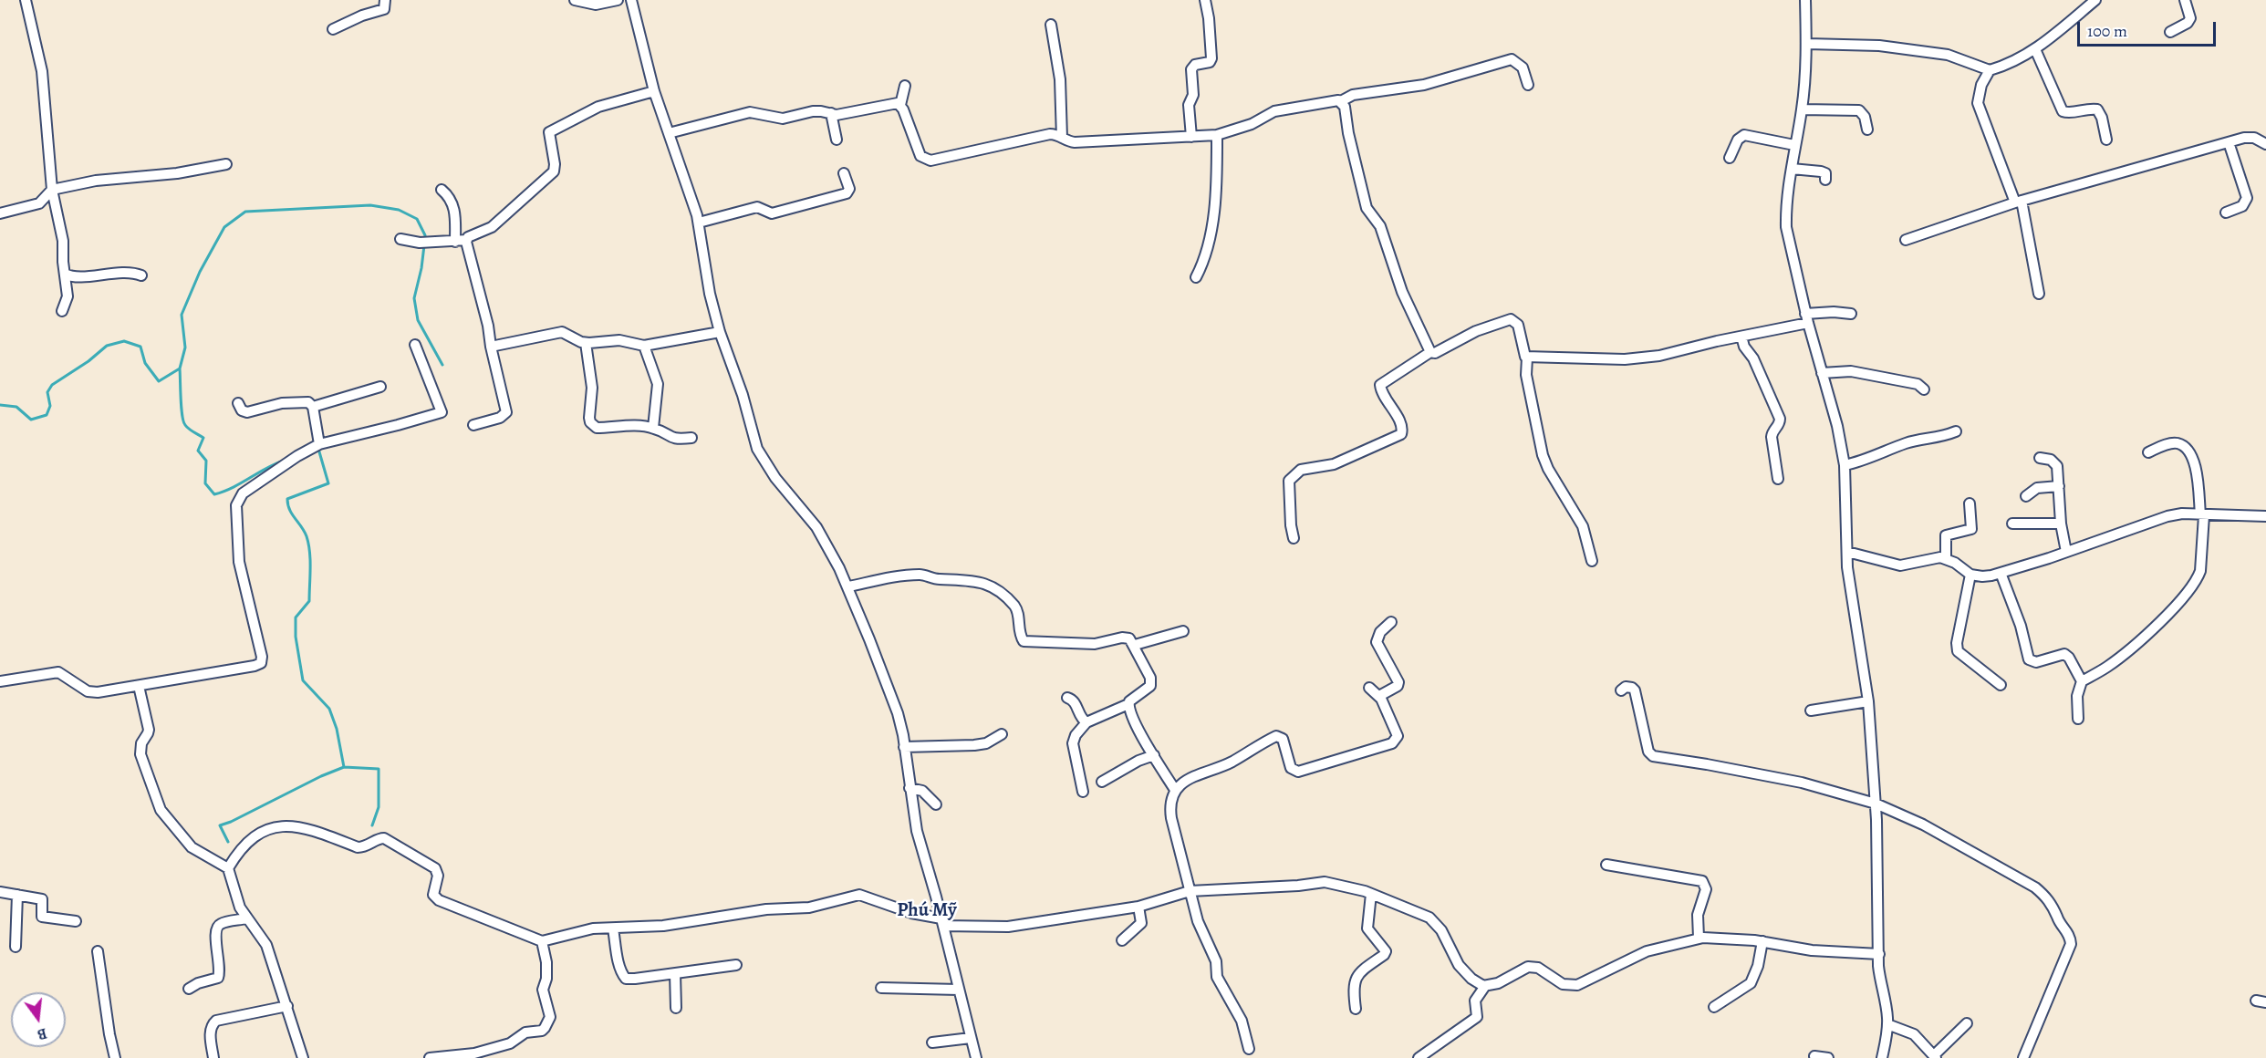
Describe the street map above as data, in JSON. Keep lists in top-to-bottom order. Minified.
{"districts":["Phú Mỹ"],"scale_bar":"100 m","north":"bottom"}
